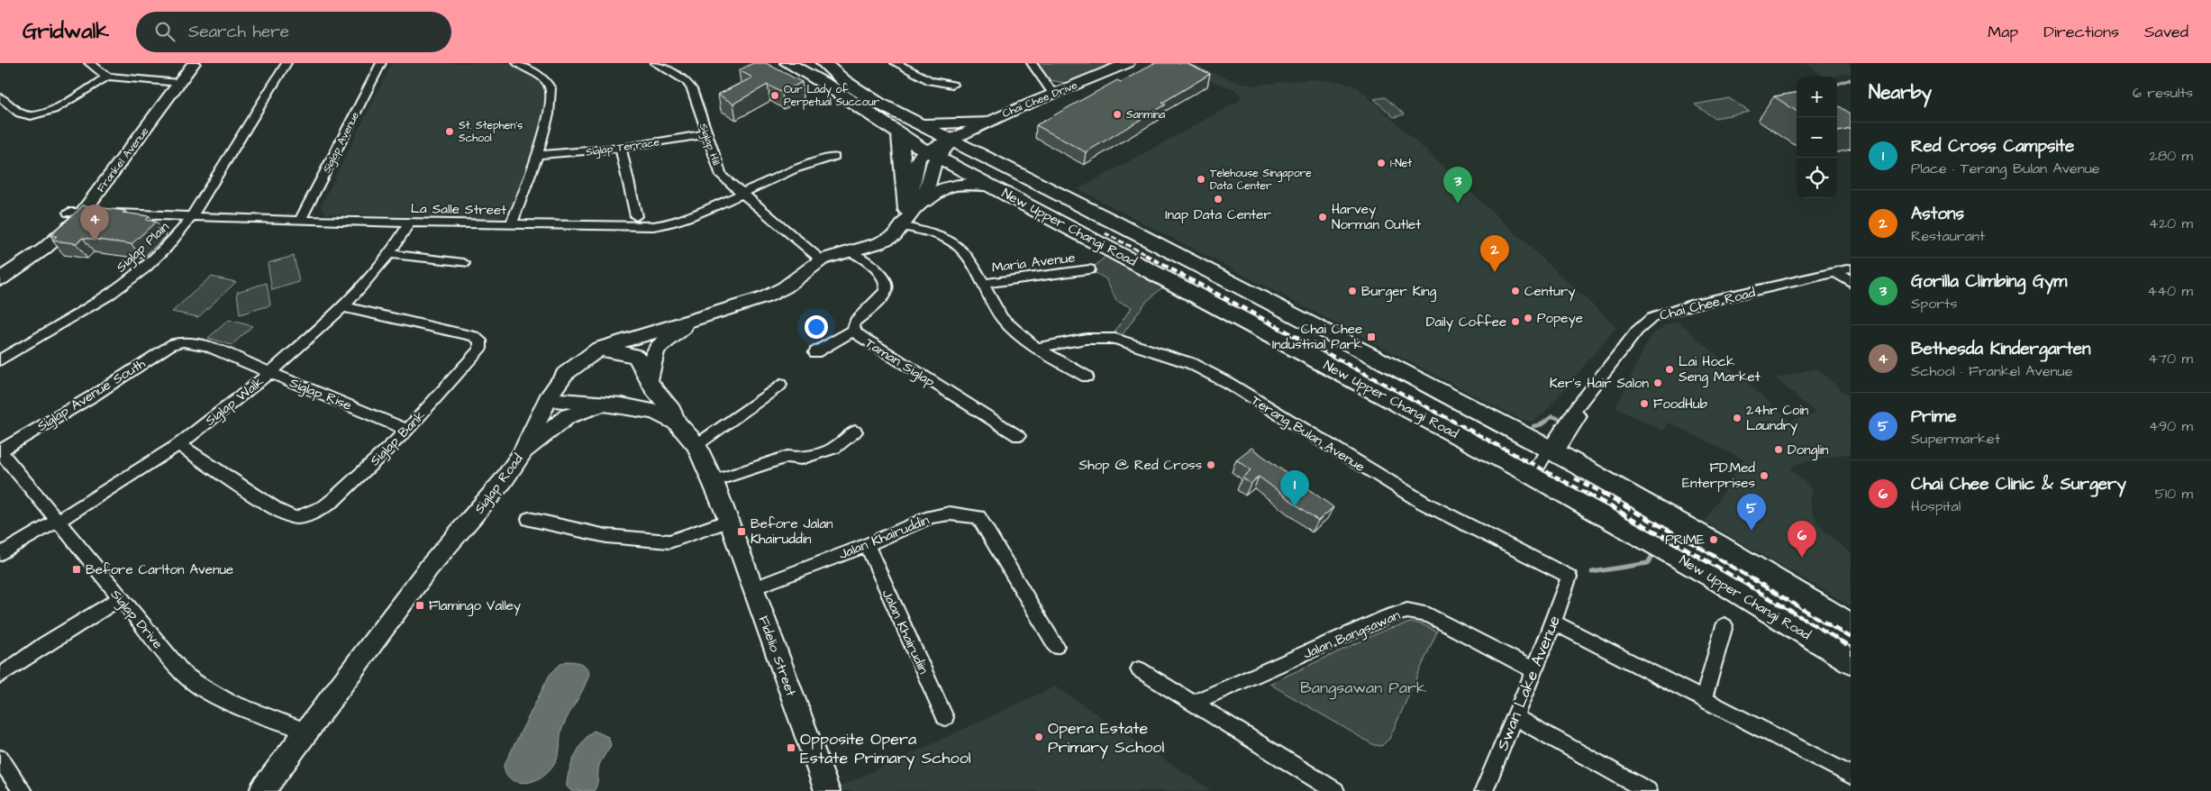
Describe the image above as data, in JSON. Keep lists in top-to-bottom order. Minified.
{"streets":{"main road":["New Upper Changi Road"],"street":["Chai Chee Drive","Siglap Avenue","Siglap Hill","Siglap Terrace","Frankel Avenue","La Salle Street","Siglap Plain","Maria Avenue","Chai Chee Road","Taman Siglap","Siglap Rise","Siglap Avenue South","Siglap Walk","Terang Bulan Avenue","Siglap Bank","Siglap Road","Jalan Khairuddin","Siglap Drive","Jalan Khairudiin","Jalan Bangsawan","Fidelio Street","Swan Lake Avenue"]},"crossings":[["Chai Chee Drive","New Upper Changi Road"],["Siglap Avenue","La Salle Street"],["Siglap Hill","Siglap Terrace"],["Siglap Hill","La Salle Street"],["Siglap Hill","Siglap Road"],["Frankel Avenue","La Salle Street"],["La Salle Street","Siglap Plain"],["La Salle Street","Siglap Walk"],["New Upper Changi Road","Chai Chee Road"],["Maria Avenue","Terang Bulan Avenue"],["Maria Avenue","Siglap Road"],["Taman Siglap","Siglap Road"],["Siglap Rise","Siglap Avenue South"],["Siglap Rise","Siglap Walk"],["Siglap Rise","Siglap Bank"],["Siglap Avenue South","Siglap Drive"],["Siglap Walk","Siglap Bank"],["Siglap Walk","Siglap Drive"],["Terang Bulan Avenue","Swan Lake Avenue"],["Siglap Road","Siglap Drive"],["Siglap Road","Fidelio Street"],["Jalan Khairuddin","Jalan Khairudiin"],["Jalan Khairuddin","Fidelio Street"],["Jalan Bangsawan","Swan Lake Avenue"]],"parks":["Bangsawan Park"],"places":{"other":["Our Lady of Perpetual Succour","Sanmina","St. Stephen's School","1-Net","Telehouse Singapore Data Center","Inap Data Center","Harvey Norman Outlet","Burger King","Century","Popeye","Daily Coffee","Lai Hock Seng Market","Ker’s Hair Salon","FoodHub","24hr Coin Laundry","Donglin","Shop @ Red Cross","FD.Med Enterprises","PRIME","Opera Estate Primary School"],"transit":["Chai Chee Industrial Park","Before Jalan Khairuddin","Before Carlton Avenue","Flamingo Valley","Opposite Opera Estate Primary School"]},"page":{"header":"Gridwalk","search":"Search here","nav":["Map","Directions","Saved"],"heading":["Nearby","6 results"],"map_buttons":["+","−"],"list":[{"mark":"1","name":"Red Cross Campsite","note":"Place · Terang Bulan Avenue","value":"280 m"},{"mark":"2","name":"Astons","note":"Restaurant","value":"420 m"},{"mark":"3","name":"Gorilla Climbing Gym","note":"Sports","value":"440 m"},{"mark":"4","name":"Bethesda Kindergarten","note":"School · Frankel Avenue","value":"470 m"},{"mark":"5","name":"Prime","note":"Supermarket","value":"490 m"},{"mark":"6","name":"Chai Chee Clinic & Surgery","note":"Hospital","value":"510 m"}],"pins":["3","4","2","1","5","6"]}}
